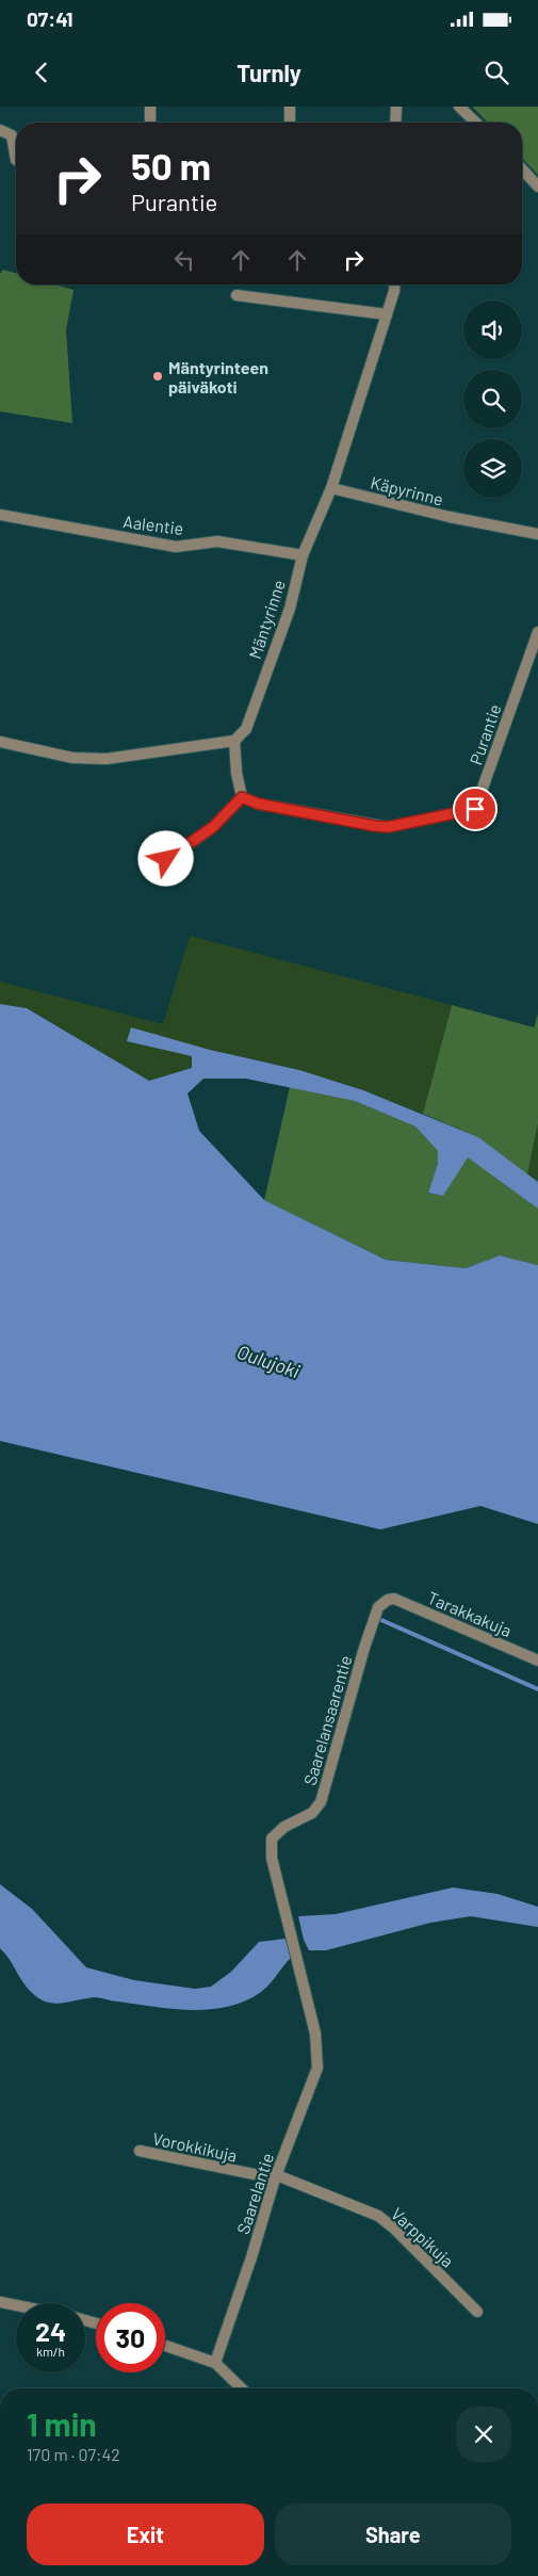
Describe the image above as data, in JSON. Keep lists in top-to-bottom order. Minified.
{"streets":{"street":["Käpyrinne","Aalentie","Mäntyrinne","Purantie","Tarakkakuja","Saarelansaarentie","Vorokkikuja","Saarelantie","Varppikuja"]},"crossings":[["Käpyrinne","Mäntyrinne"],["Aalentie","Mäntyrinne"],["Tarakkakuja","Saarelansaarentie"],["Saarelansaarentie","Saarelantie"],["Vorokkikuja","Saarelantie"],["Vorokkikuja","Varppikuja"],["Saarelantie","Varppikuja"]],"water":["Oulujoki"],"places":["Mäntyrinteen päiväkoti"],"page":{"status":"07:41","header":"Turnly","turn":["50 m","Purantie"],"speed":"24 km/h","limit":"30","heading":["1 min","170 m · 07:42"],"buttons":["Exit","Share"]}}
